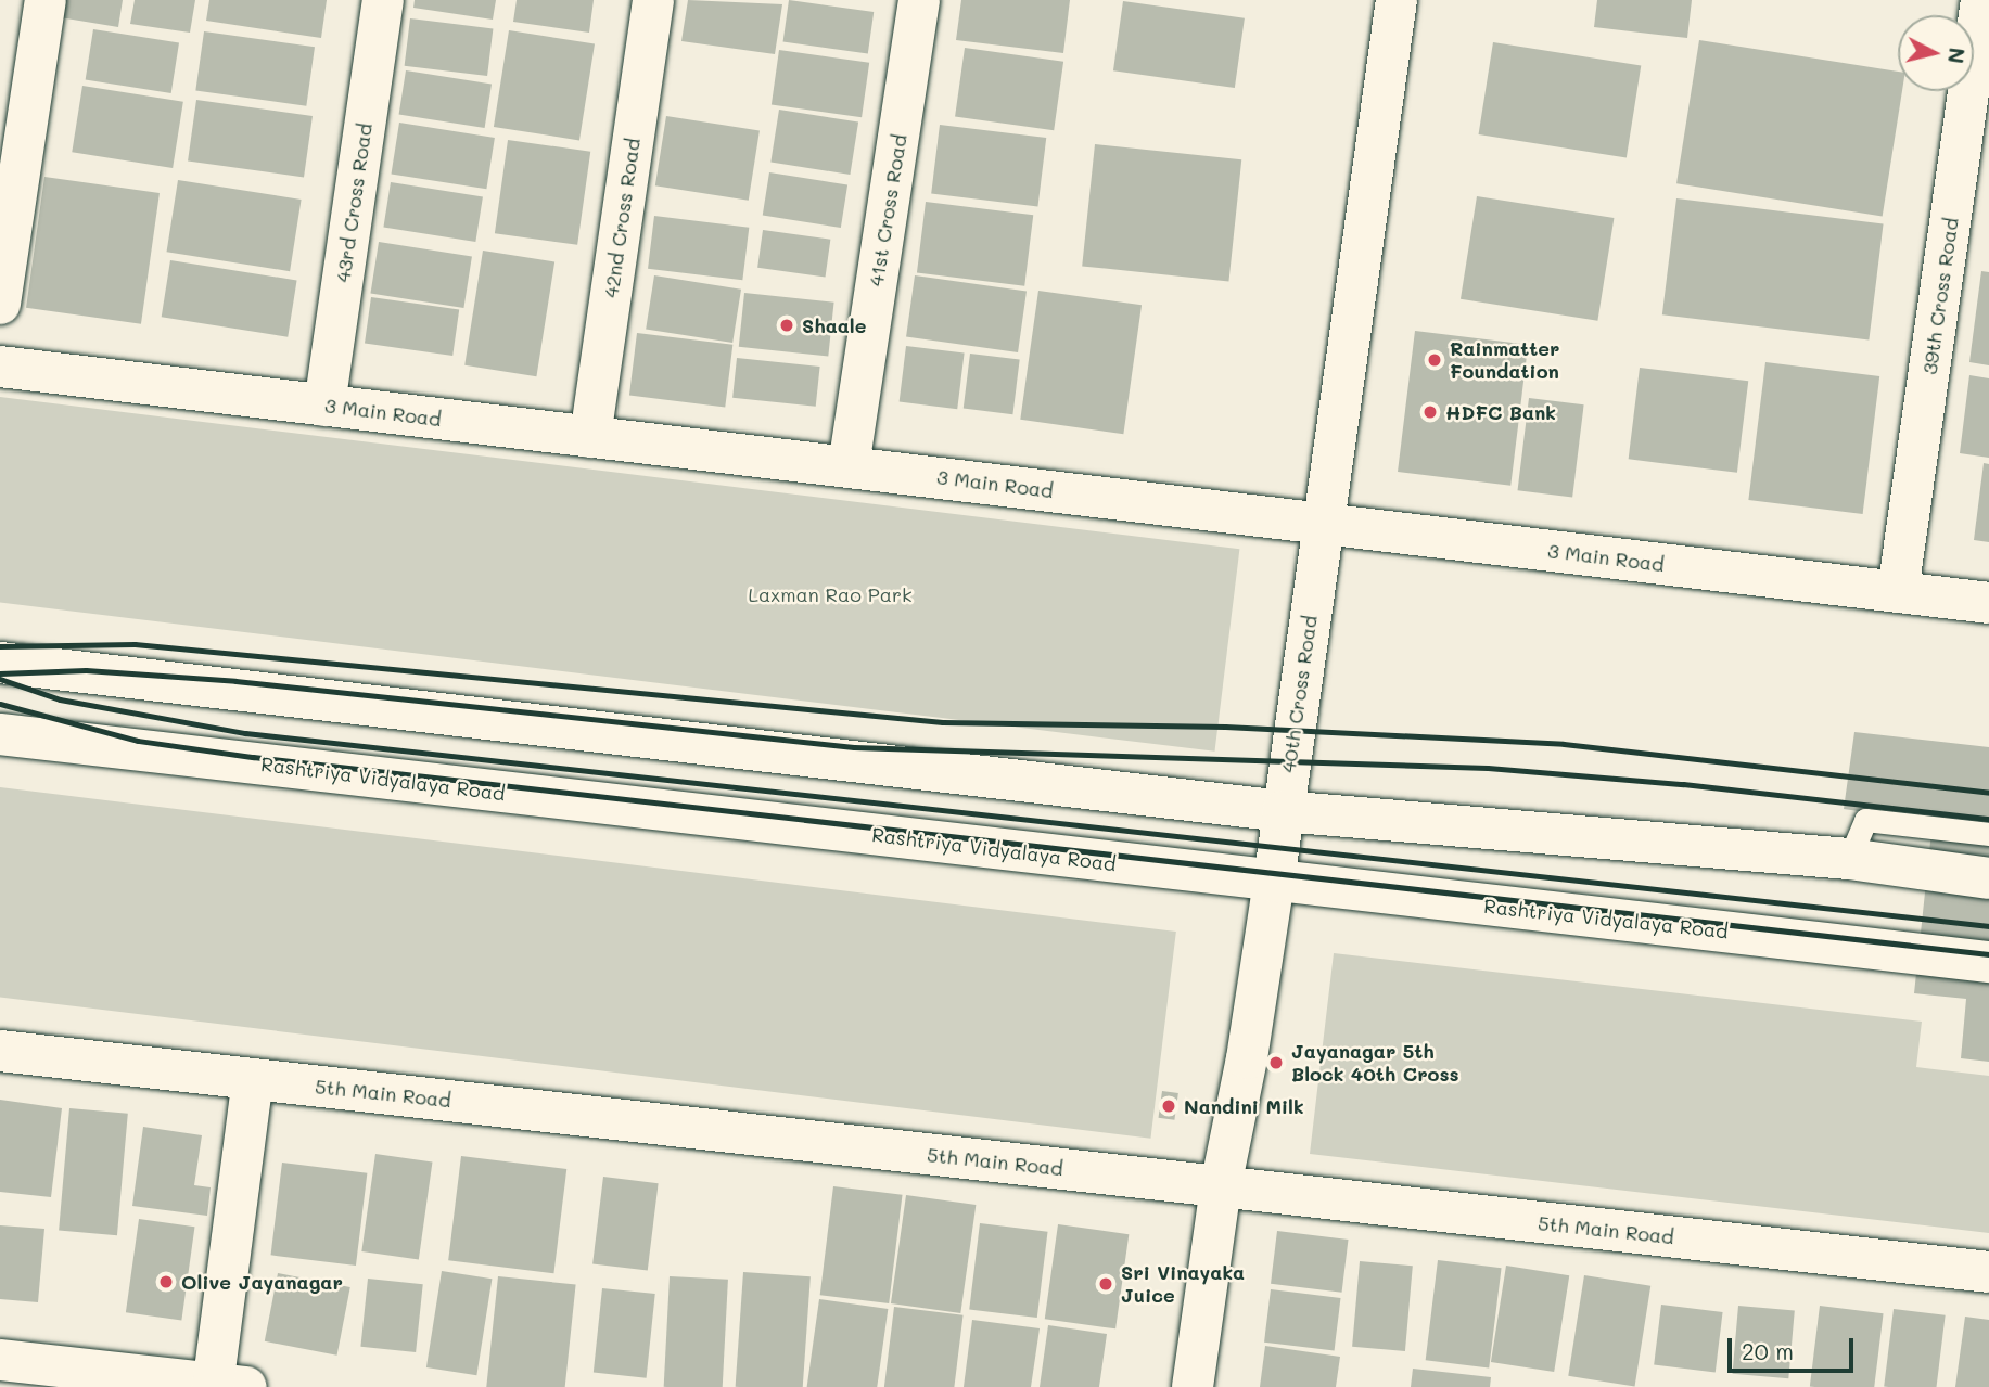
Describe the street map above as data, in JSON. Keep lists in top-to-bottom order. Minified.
{"streets":{"street":["43rd Cross Road","41st Cross Road","42nd Cross Road","39th Cross Road","3 Main Road","40th Cross Road","Rashtriya Vidyalaya Road","5th Main Road"]},"crossings":[["43rd Cross Road","3 Main Road"],["41st Cross Road","3 Main Road"],["42nd Cross Road","3 Main Road"],["39th Cross Road","3 Main Road"],["3 Main Road","40th Cross Road"],["40th Cross Road","Rashtriya Vidyalaya Road"],["40th Cross Road","5th Main Road"]],"parks":["Laxman Rao Park"],"places":["Shaale","Rainmatter Foundation","HDFC Bank","Jayanagar 5th Block 40th Cross","Nandini Milk","Olive Jayanagar","Sri Vinayaka Juice"],"scale_bar":"20 m","north":"right"}
